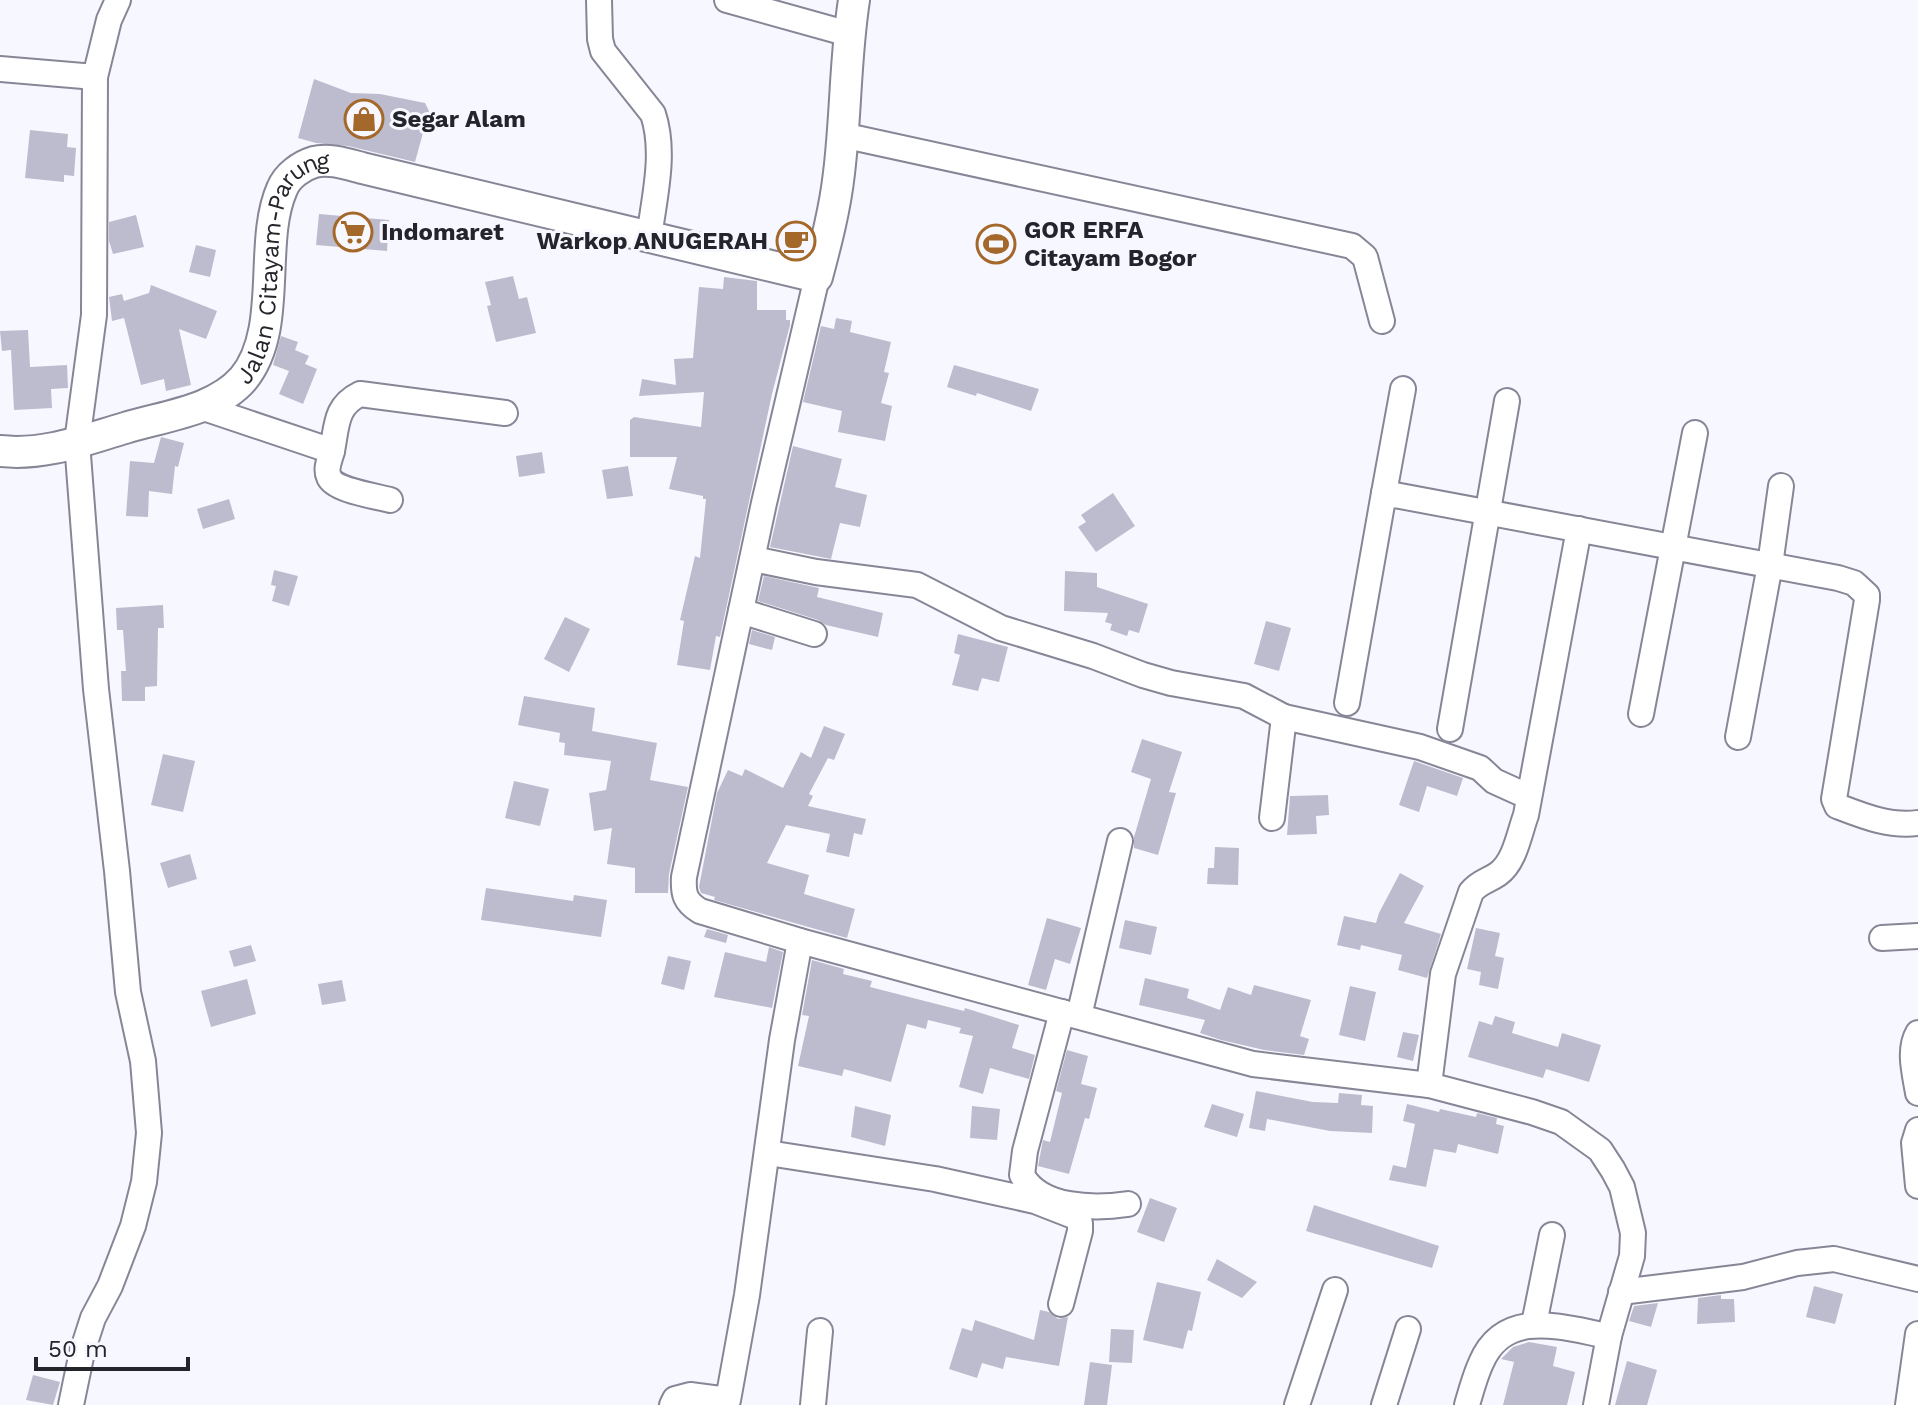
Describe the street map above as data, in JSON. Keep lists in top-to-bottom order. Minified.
{"streets":{"street":["Jalan Citayam-Parung"]},"places":{"shop":["Segar Alam"],"supermarket":["Indomaret"],"cafe":["Warkop ANUGERAH"],"sports":["GOR ERFA Citayam Bogor"]},"scale_bar":"50 m"}
